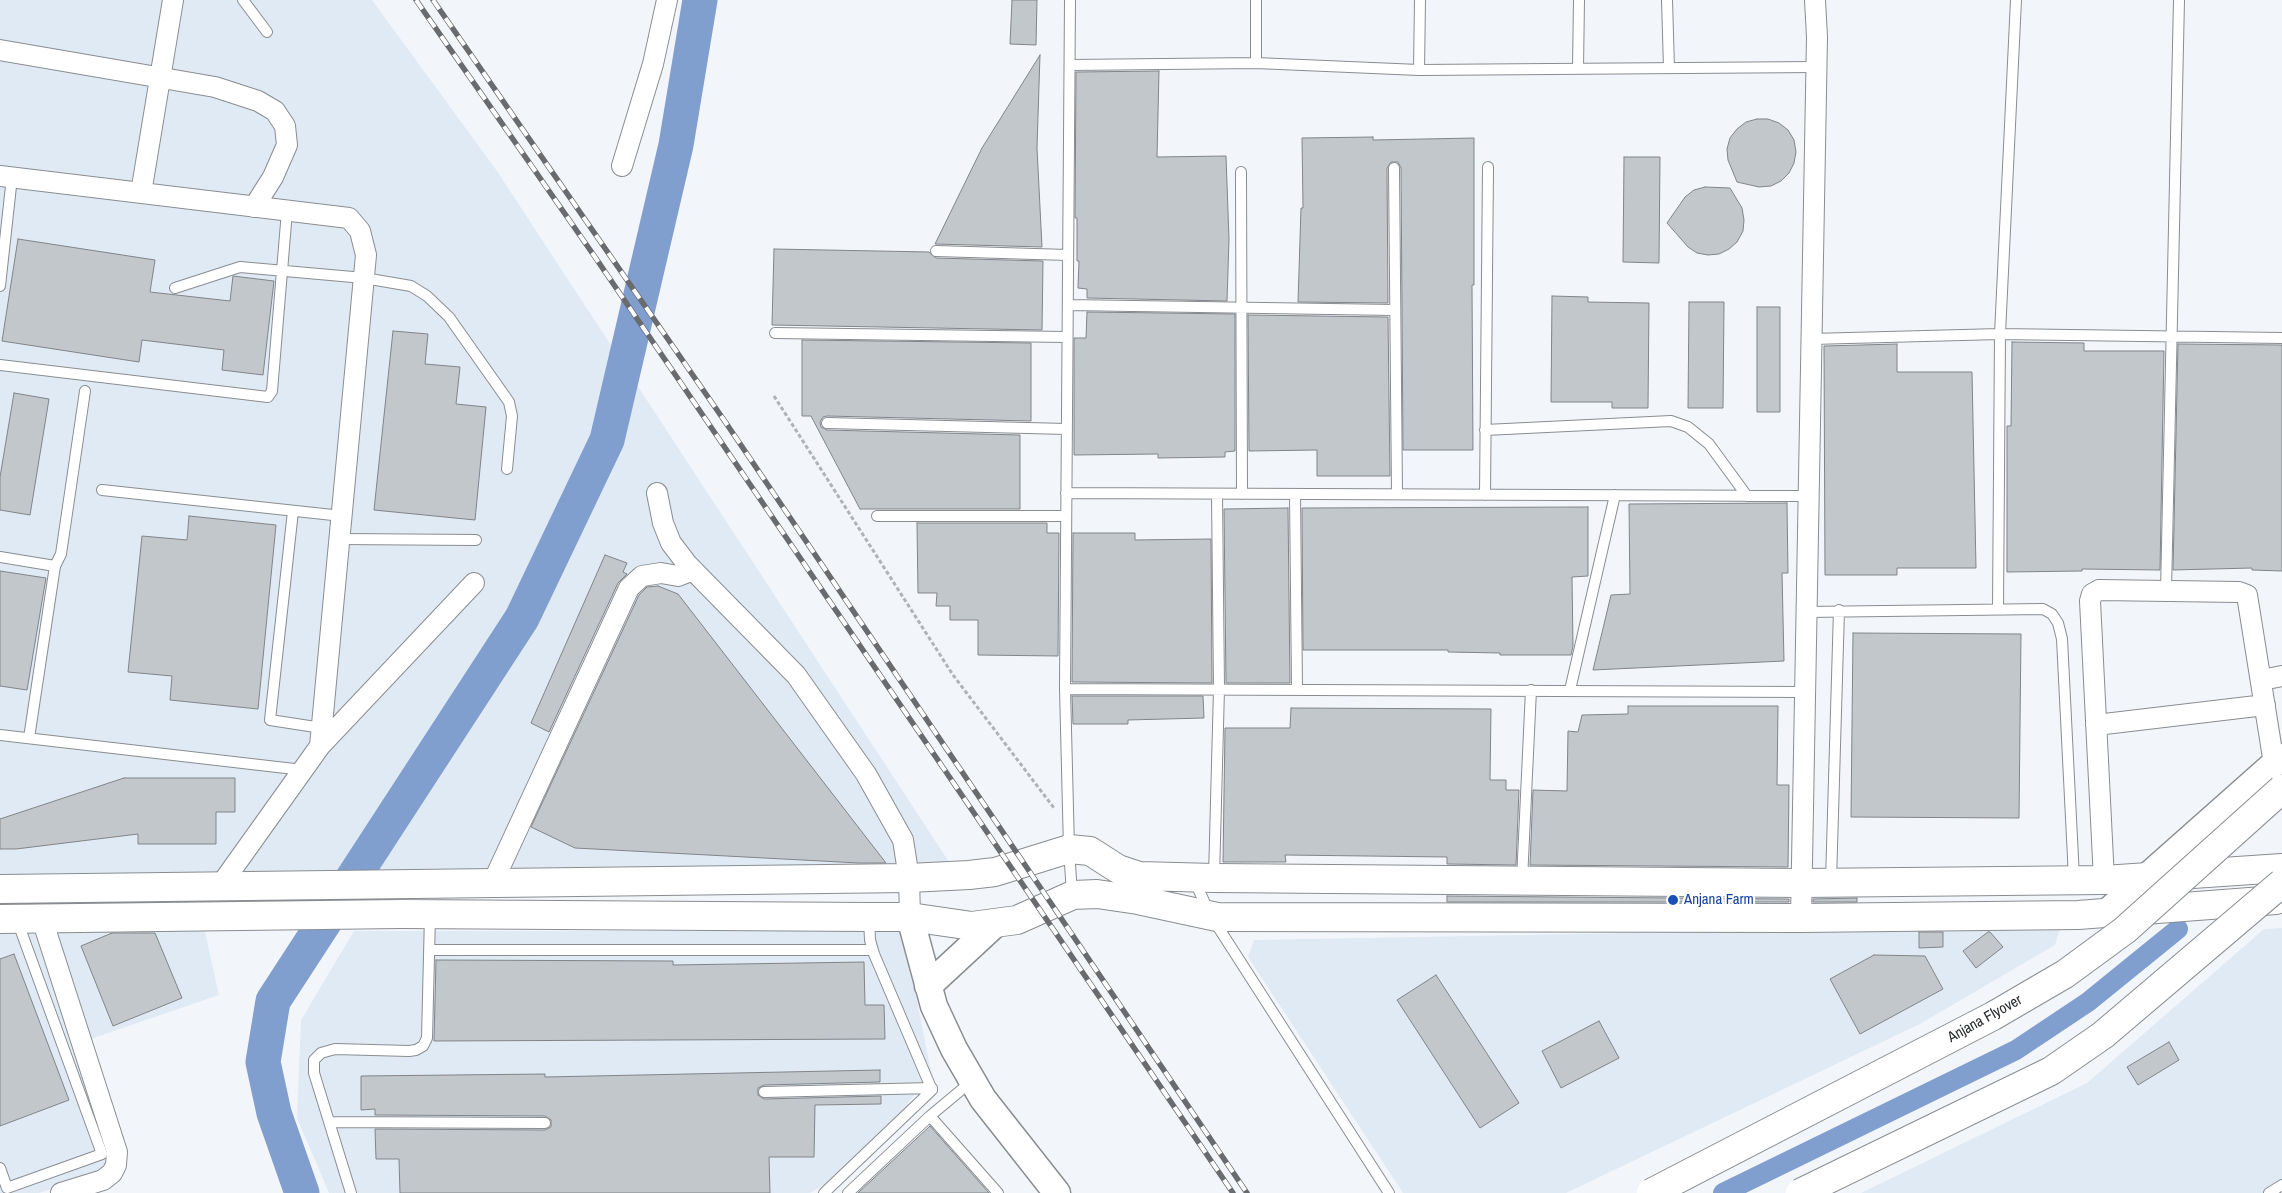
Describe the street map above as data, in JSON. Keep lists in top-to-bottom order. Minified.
{"streets":{"main road":["Anjana Flyover"]},"places":["Anjana Farm"]}
